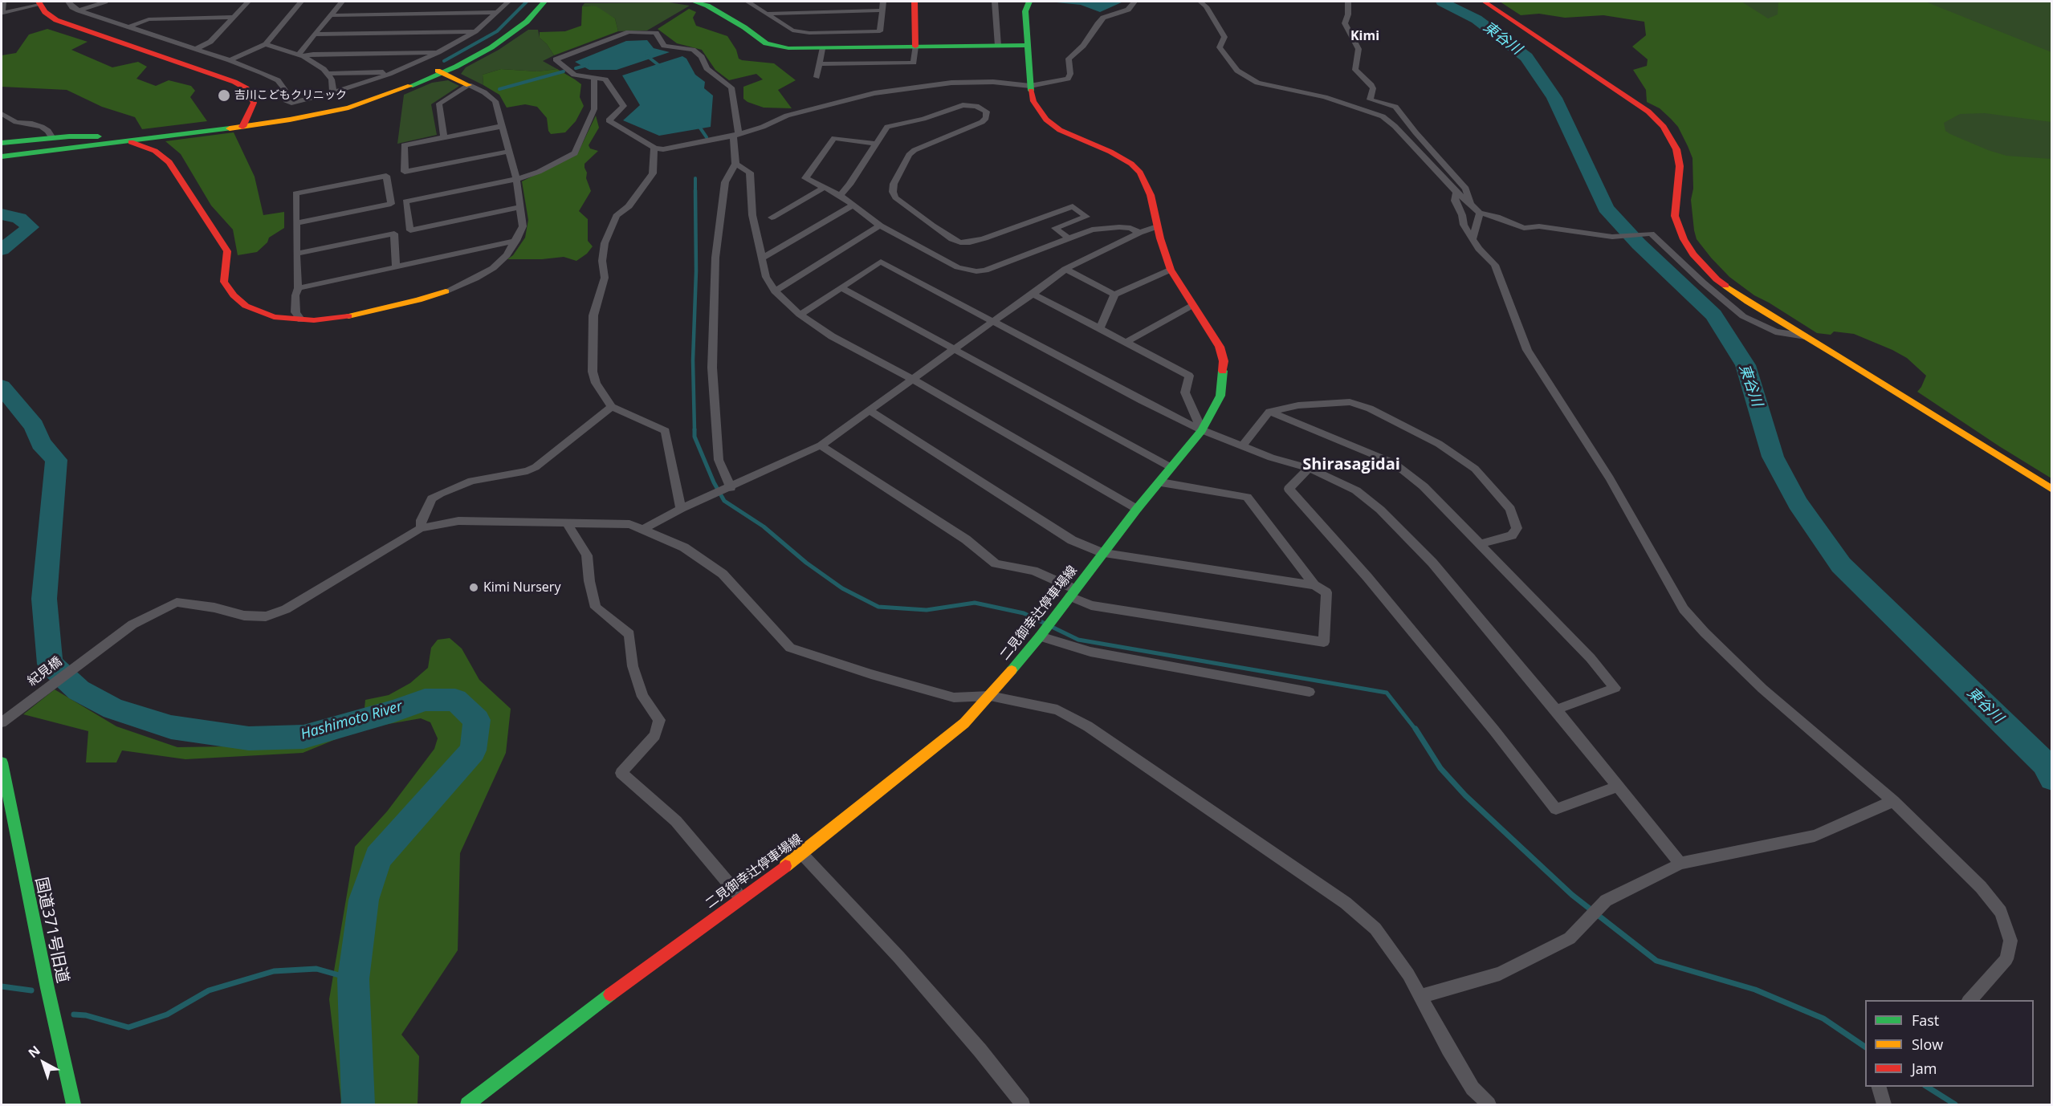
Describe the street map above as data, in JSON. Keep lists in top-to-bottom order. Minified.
{"streets":{"street":["二見御幸辻停車場線","紀見橋","国道371号旧道"]},"crossings":[["二見御幸辻停車場線","紀見橋"]],"districts":["Kimi","Shirasagidai"],"water":["東谷川","Hashimoto River"],"places":["吉川こどもクリニック","Kimi Nursery"],"legend":["Fast","Slow","Jam"],"north":"top left"}
